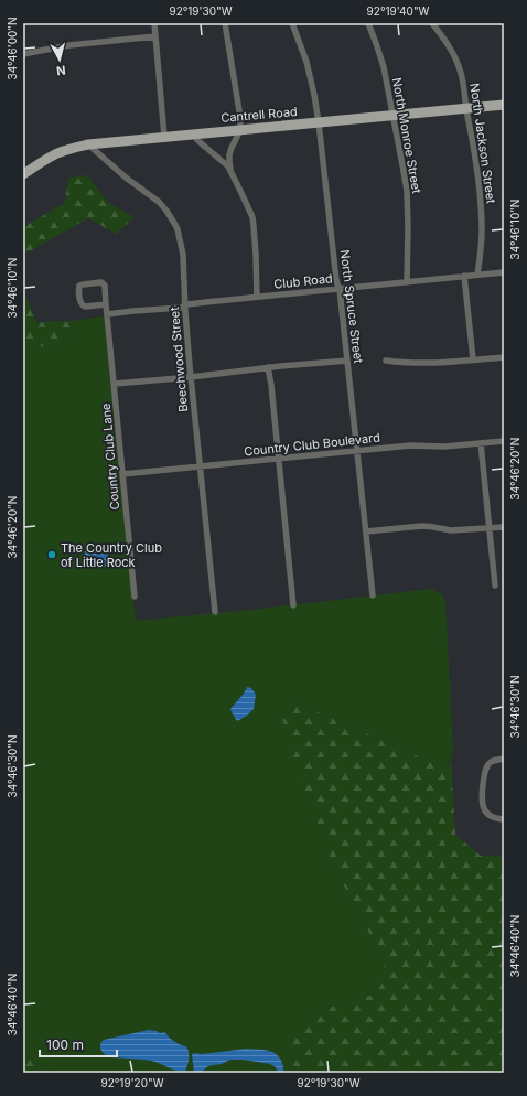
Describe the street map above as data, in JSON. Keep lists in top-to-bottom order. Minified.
{"streets":{"main road":["Cantrell Road"],"street":["North Monroe Street","North Jackson Street","Club Road","North Spruce Street","Beechwood Street","Country Club Boulevard","Country Club Lane"]},"crossings":[["Cantrell Road","North Monroe Street"],["Cantrell Road","North Jackson Street"],["Cantrell Road","North Spruce Street"],["Cantrell Road","Beechwood Street"],["North Monroe Street","Club Road"],["North Jackson Street","Club Road"],["Club Road","North Spruce Street"],["Club Road","Beechwood Street"],["North Spruce Street","Country Club Boulevard"],["Beechwood Street","Country Club Boulevard"],["Country Club Boulevard","Country Club Lane"]],"places":["The Country Club of Little Rock"],"scale_bar":"100 m","north":"bottom","coordinates":["92°19'30\"W","92°19'40\"W","34°46'00\"N","34°46'10\"N","34°46'20\"N","34°46'30\"N","34°46'40\"N","92°19'20\"W"]}
